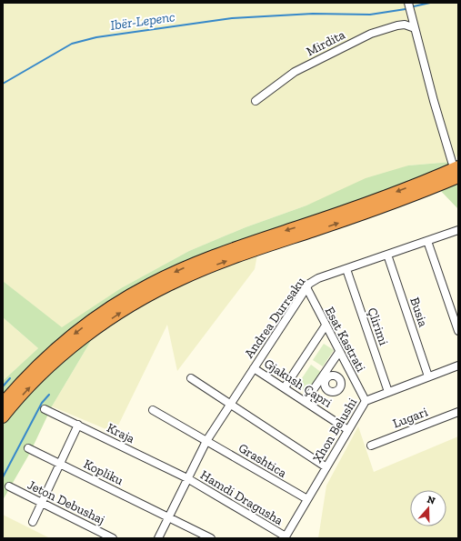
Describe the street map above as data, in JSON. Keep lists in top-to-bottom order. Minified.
{"streets":{"street":["Mirdita","Busia","Andrea Durrsaku","Çlirimi","Esat Kastrati","Gjakush Çapri","Lugari","Xhon Belushi","Kraja","Grashtica","Kopliku","Hamdi Dragusha","Jeton Debushaj"]},"crossings":[["Busia","Andrea Durrsaku"],["Busia","Xhon Belushi"],["Andrea Durrsaku","Çlirimi"],["Andrea Durrsaku","Esat Kastrati"],["Andrea Durrsaku","Gjakush Çapri"],["Andrea Durrsaku","Kraja"],["Andrea Durrsaku","Grashtica"],["Andrea Durrsaku","Kopliku"],["Andrea Durrsaku","Hamdi Dragusha"],["Çlirimi","Xhon Belushi"],["Esat Kastrati","Xhon Belushi"],["Gjakush Çapri","Xhon Belushi"],["Xhon Belushi","Grashtica"],["Xhon Belushi","Hamdi Dragusha"],["Kraja","Hamdi Dragusha"]],"water":["Ibër-Lepenc"],"north":"top"}
